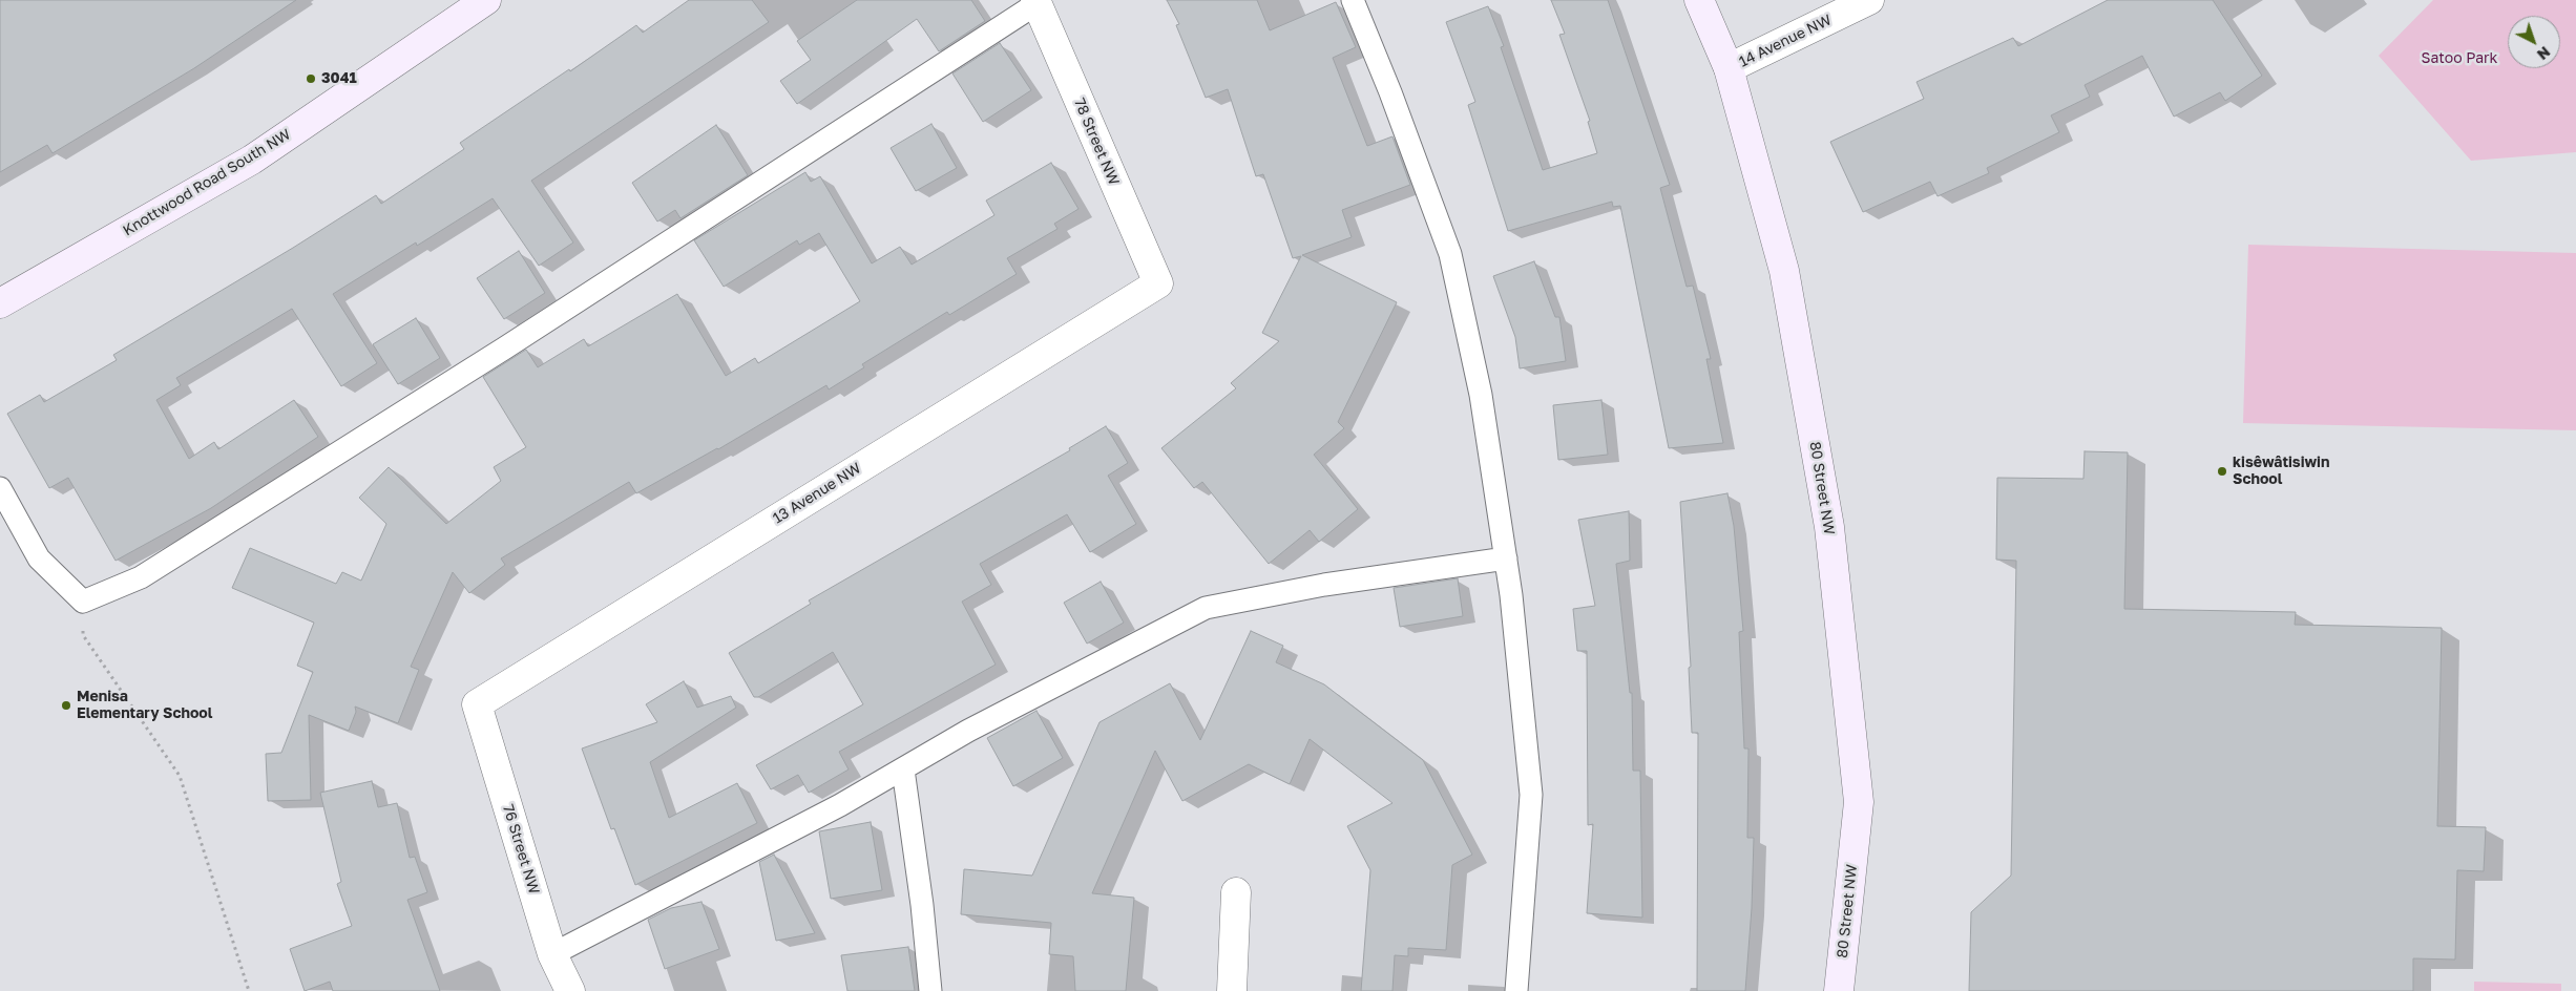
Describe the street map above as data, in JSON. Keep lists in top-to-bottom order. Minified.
{"streets":{"street":["14 Avenue NW","78 Street NW","Knottwood Road South NW","80 Street NW","13 Avenue NW","76 Street NW"]},"crossings":[["14 Avenue NW","80 Street NW"],["78 Street NW","13 Avenue NW"],["13 Avenue NW","76 Street NW"]],"parks":["Satoo Park"],"places":["3041","kisêwâtisiwin School","Menisa Elementary School"],"north":"bottom right"}
